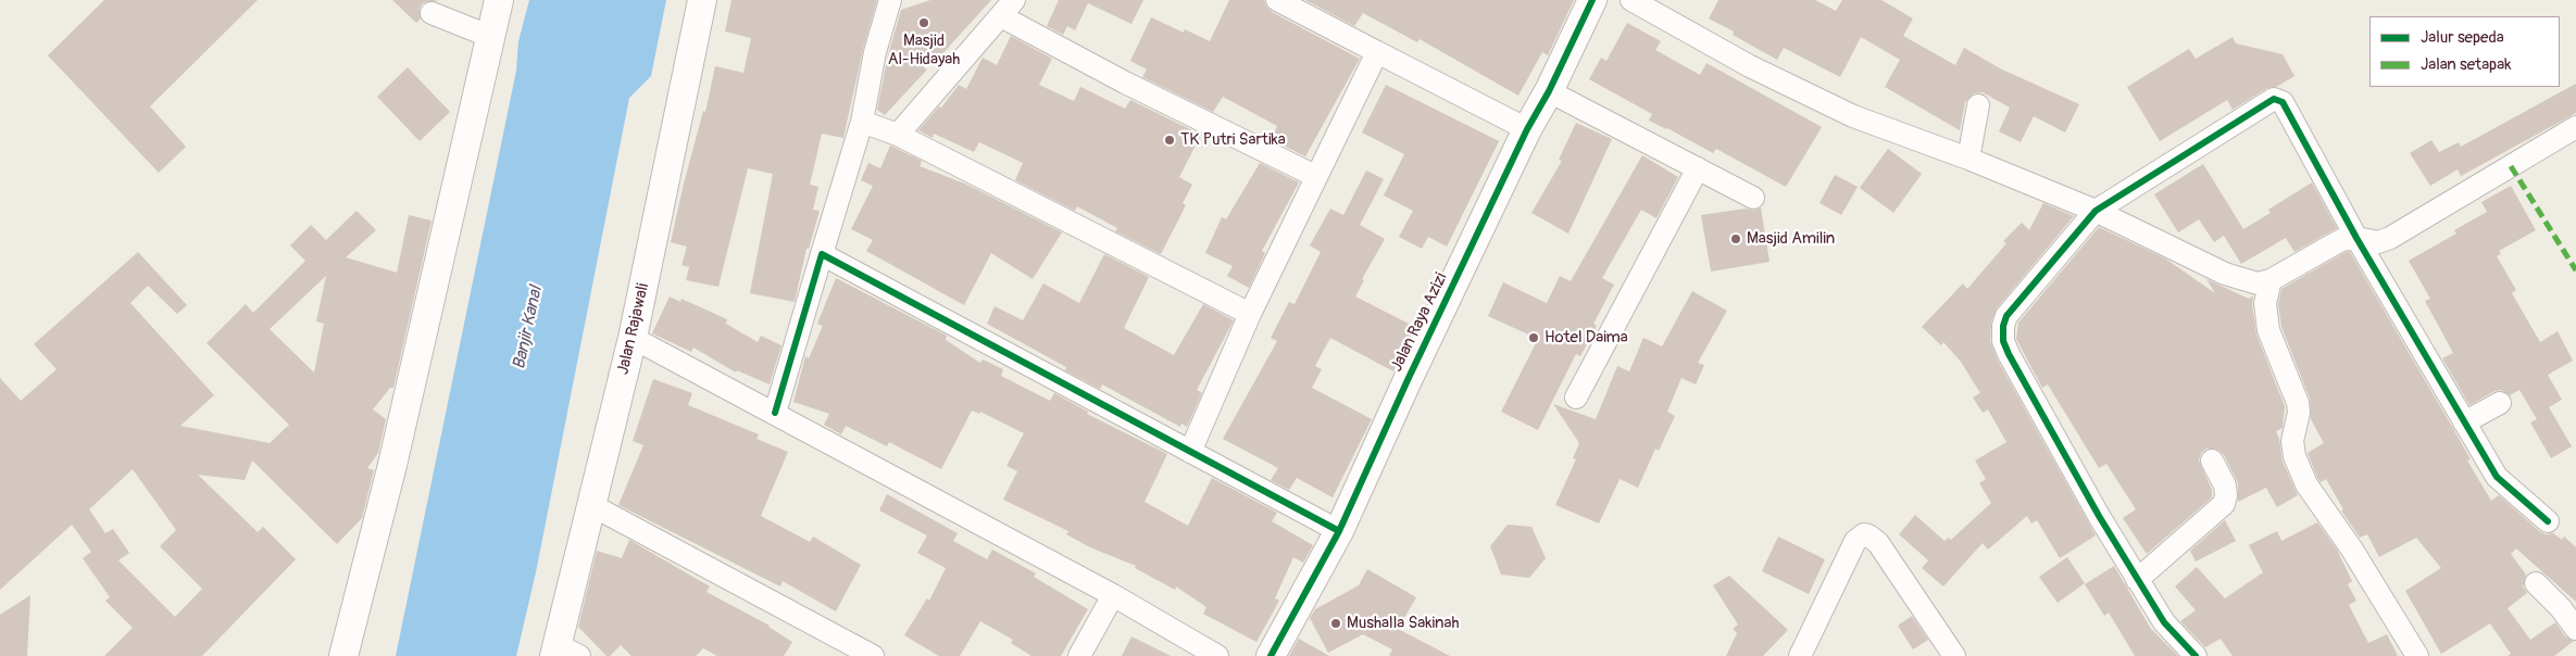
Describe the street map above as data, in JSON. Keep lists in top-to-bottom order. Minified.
{"streets":{"street":["Jalan Raya Azizi","Jalan Rajawali"]},"water":["Banjir Kanal"],"places":["Masjid Al-Hidayah","TK Putri Sartika","Masjid Amilin","Hotel Daima","Mushalla Sakinah"],"legend":["Jalur sepeda","Jalan setapak"]}
